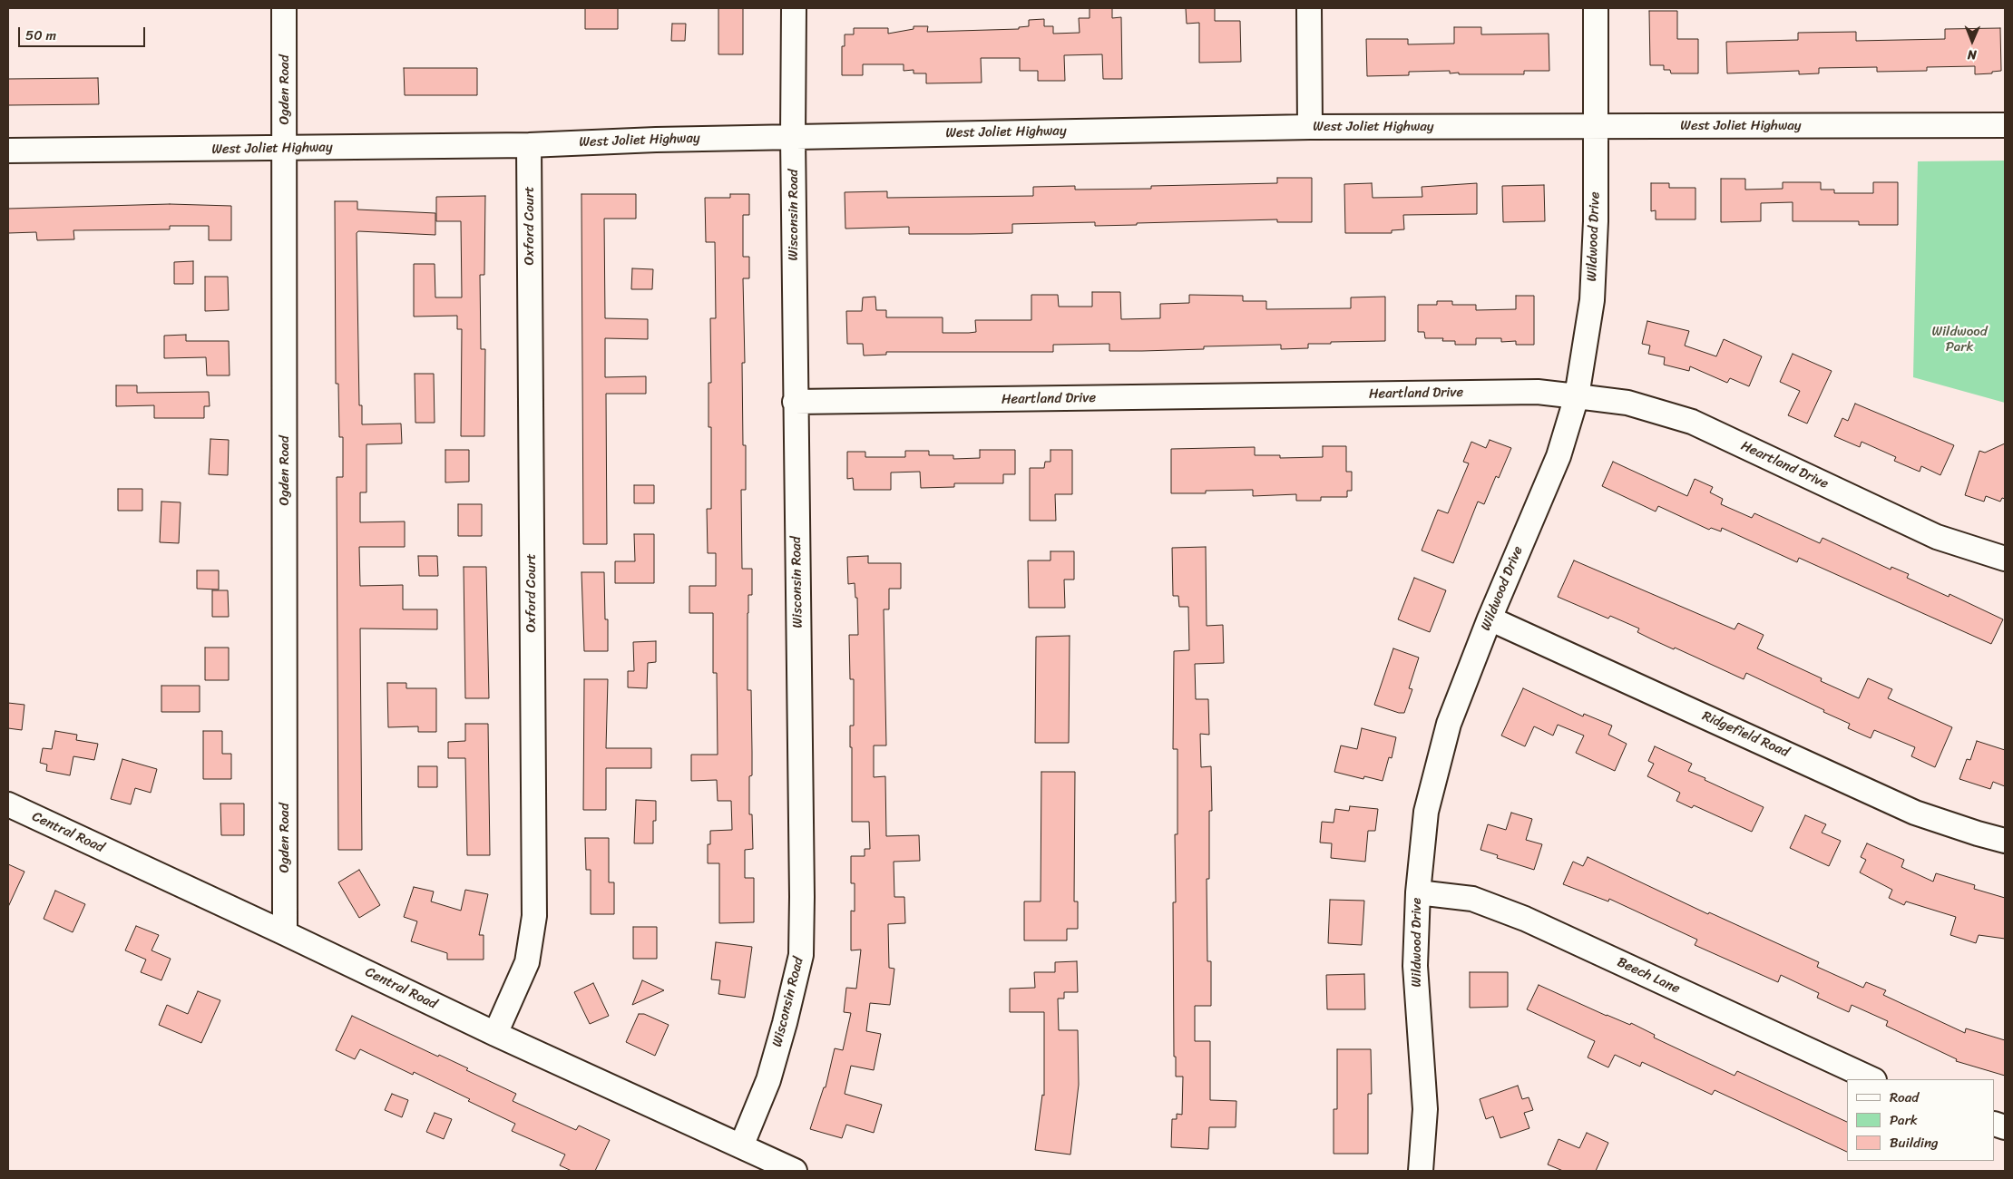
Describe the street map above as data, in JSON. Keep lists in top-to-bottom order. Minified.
{"streets":{"street":["Ogden Road","West Joliet Highway","Wisconsin Road","Oxford Court","Wildwood Drive","Heartland Drive","Ridgefield Road","Central Road","Beech Lane"]},"crossings":[["Ogden Road","West Joliet Highway"],["Ogden Road","Central Road"],["West Joliet Highway","Wisconsin Road"],["West Joliet Highway","Oxford Court"],["West Joliet Highway","Wildwood Drive"],["Wisconsin Road","Heartland Drive"],["Wisconsin Road","Central Road"],["Oxford Court","Central Road"],["Wildwood Drive","Heartland Drive"],["Wildwood Drive","Ridgefield Road"],["Wildwood Drive","Beech Lane"]],"parks":["Wildwood Park"],"legend":["Road","Park","Building"],"scale_bar":"50 m","north":"bottom"}
